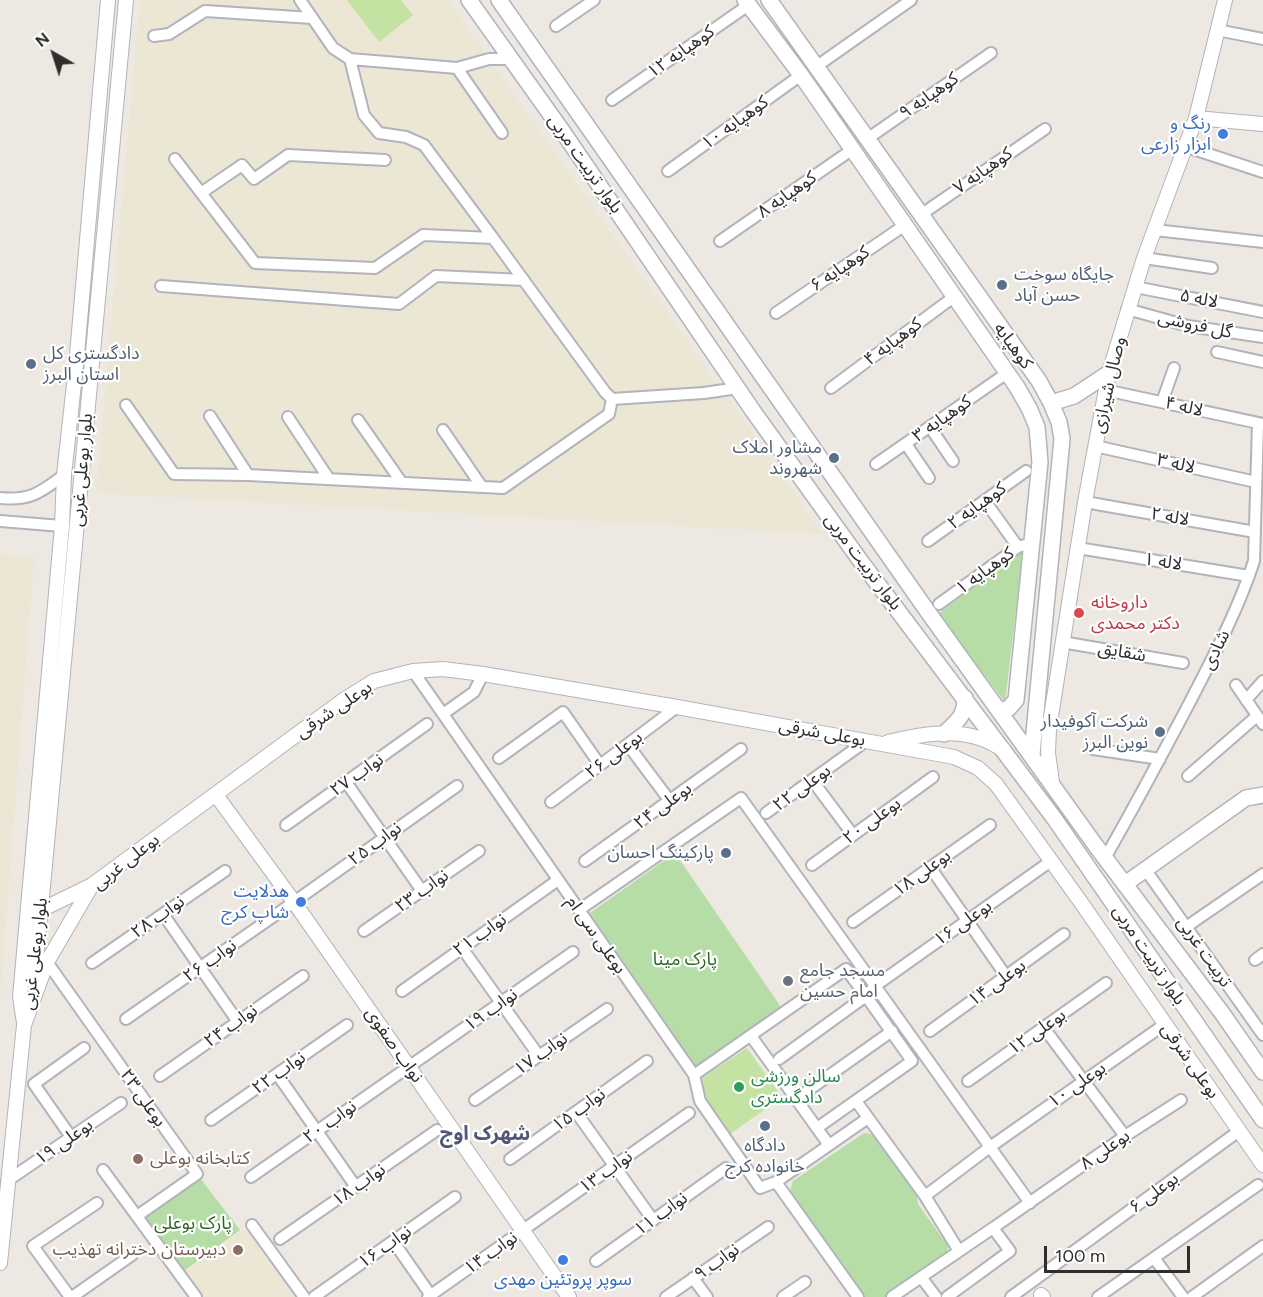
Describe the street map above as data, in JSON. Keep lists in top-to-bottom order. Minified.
{"streets":{"main road":["بلوار تربیت مربی","کوهپایه"],"street":["کوهپایه ۱۲","کوهپایه ۹","کوهپایه ۱۰","کوهپایه ۷","کوهپایه ۸","کوهپایه ۶","لاله ۵","گل فروشی","کوهپایه ۴","وصال شیرازی","لاله ۴","کوهپایه ۳","لاله ۳","بلوار بوعلی غربی","کوهپایه ۲","لاله ۲","لاله ۱","کوهپایه ۱","شادی","شقایق","بوعلی شرقی","بوعلی ۲۶","نواب ۲۷","بوعلی ۲۲","بوعلی ۲۴","بوعلی ۲۰","نواب ۲۵","بوعلی غربی","بوعلی ۱۸","نواب ۲۳","نواب ۲۸","بوعلی ۱۶","نواب ۲۱","بوعلی سی ام","تربیت غربی","نواب ۲۶","بوعلی ۱۴","نواب ۱۹","نواب ۲۴","بوعلی ۱۲","نواب صفوی","نواب ۱۷","نواب ۲۲","بوعلی ۱۰","بوعلی ۲۳","نواب ۱۵","نواب ۲۰","بوعلی ۱۹","بوعلی ۸","نواب ۱۳","نواب ۱۸","بوعلی ۶","نواب ۱۱","نواب ۱۶","نواب ۱۴","نواب ۹"]},"crossings":[["کوهپایه ۱۲","کوهپایه"],["کوهپایه ۹","کوهپایه"],["کوهپایه ۱۰","کوهپایه"],["بلوار تربیت مربی","کوهپایه"],["بلوار تربیت مربی","وصال شیرازی"],["بلوار تربیت مربی","شادی"],["کوهپایه ۷","کوهپایه"],["کوهپایه ۸","کوهپایه"],["کوهپایه ۶","کوهپایه"],["لاله ۵","وصال شیرازی"],["گل فروشی","وصال شیرازی"],["کوهپایه ۴","کوهپایه"],["کوهپایه","کوهپایه ۳"],["کوهپایه","کوهپایه ۱"],["وصال شیرازی","لاله ۴"],["وصال شیرازی","لاله ۳"],["وصال شیرازی","لاله ۲"],["وصال شیرازی","لاله ۱"],["وصال شیرازی","شقایق"],["لاله ۴","شادی"],["لاله ۳","شادی"],["بلوار بوعلی غربی","بوعلی غربی"],["لاله ۲","شادی"],["لاله ۱","شادی"],["بوعلی شرقی","بوعلی ۲۶"],["بوعلی شرقی","بوعلی ۲۲"],["بوعلی شرقی","بوعلی غربی"],["بوعلی شرقی","بوعلی ۱۶"],["بوعلی شرقی","بوعلی سی ام"],["بوعلی شرقی","نواب صفوی"],["بوعلی شرقی","بوعلی ۱۰"],["بوعلی شرقی","بوعلی ۶"],["نواب ۲۵","نواب ۲۶"],["نواب ۲۵","نواب صفوی"],["بوعلی غربی","نواب صفوی"],["بوعلی غربی","بوعلی ۲۳"],["بوعلی غربی","بوعلی ۱۹"],["نواب ۲۱","بوعلی سی ام"],["نواب ۲۶","نواب صفوی"],["نواب ۱۹","نواب صفوی"],["نواب ۱۹","نواب ۲۰"],["نواب صفوی","نواب ۲۰"],["نواب صفوی","نواب ۱۳"],["نواب صفوی","نواب ۱۴"],["نواب ۱۳","نواب ۱۴"]],"districts":["شهرک اوج"],"parks":["پارک مینا","پارک بوعلی"],"places":["رنگ و ابزار زارعی","جایگاه سوخت حسن آباد","دادگستری کل استان البرز","مشاور املاک شهروند","داروخانه دکتر محمدی","شرکت آکوفیدار نوین البرز","پارکینگ احسان","هدلایت شاپ کرج","مسجد جامع امام حسین","سالن ورزشی دادگستری","دادگاه خانواده کرج","کتابخانه بوعلی","دبیرستان دخترانه تهذیب","سوپر پروتئین مهدی"],"scale_bar":"100 m","north":"top left"}
